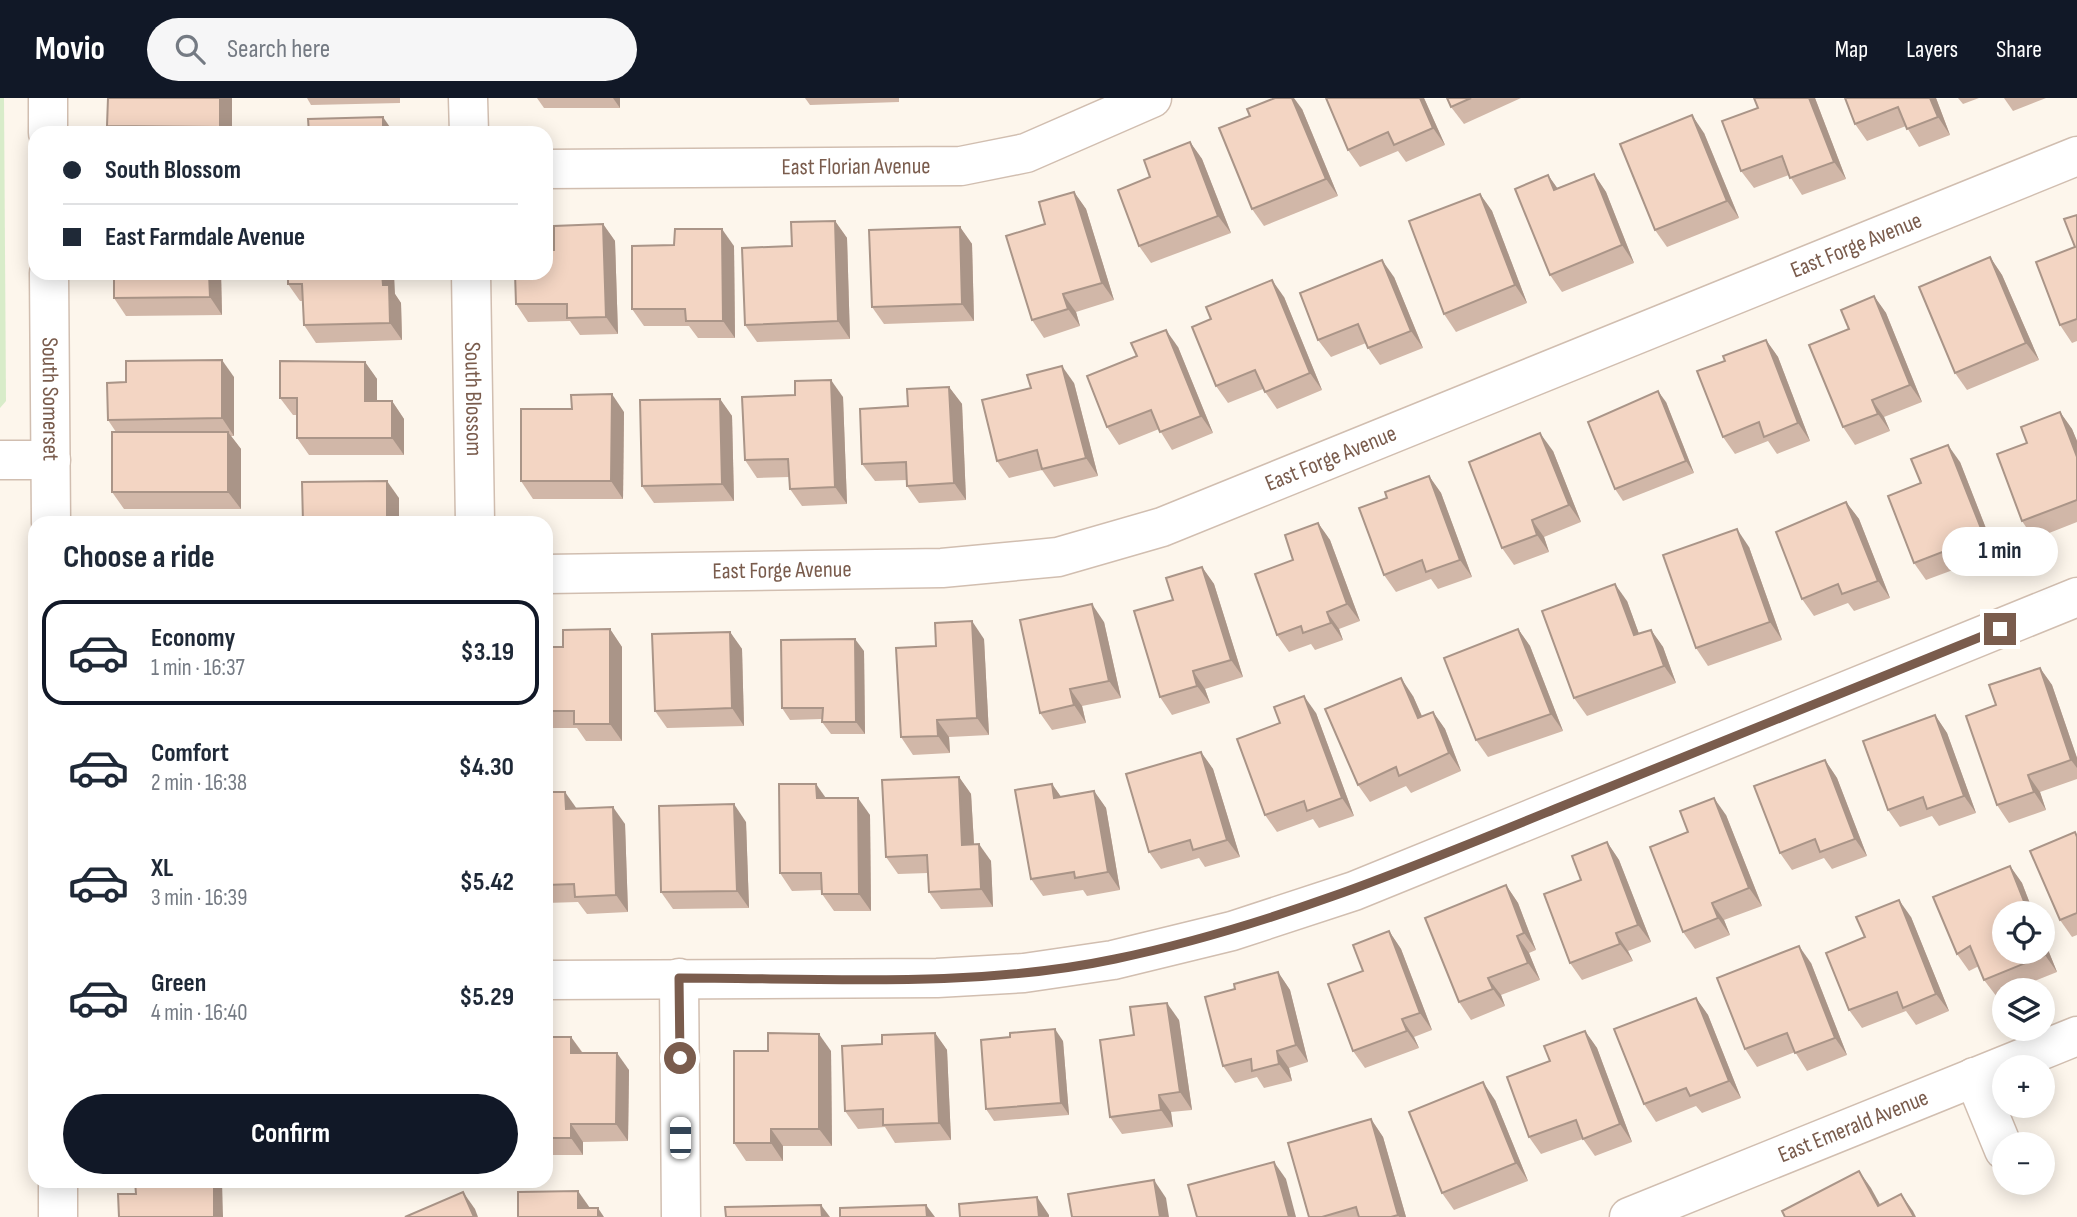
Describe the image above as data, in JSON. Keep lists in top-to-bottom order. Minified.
{"streets":{"street":["East Florian Avenue","East Forge Avenue","South Somerset","South Blossom","East Emerald Avenue"]},"page":{"header":"Movio","search":"Search here","nav":["Map","Layers","Share"],"banner":["South Blossom","East Farmdale Avenue"],"heading":"Choose a ride","bubble":"1 min","list":[{"name":"Economy","note":"1 min · 16:37","value":"$3.19"},{"name":"Comfort","note":"2 min · 16:38","value":"$4.30"},{"name":"XL","note":"3 min · 16:39","value":"$5.42"},{"name":"Green","note":"4 min · 16:40","value":"$5.29"}],"map_buttons":["+","−"],"buttons":"Confirm"}}
